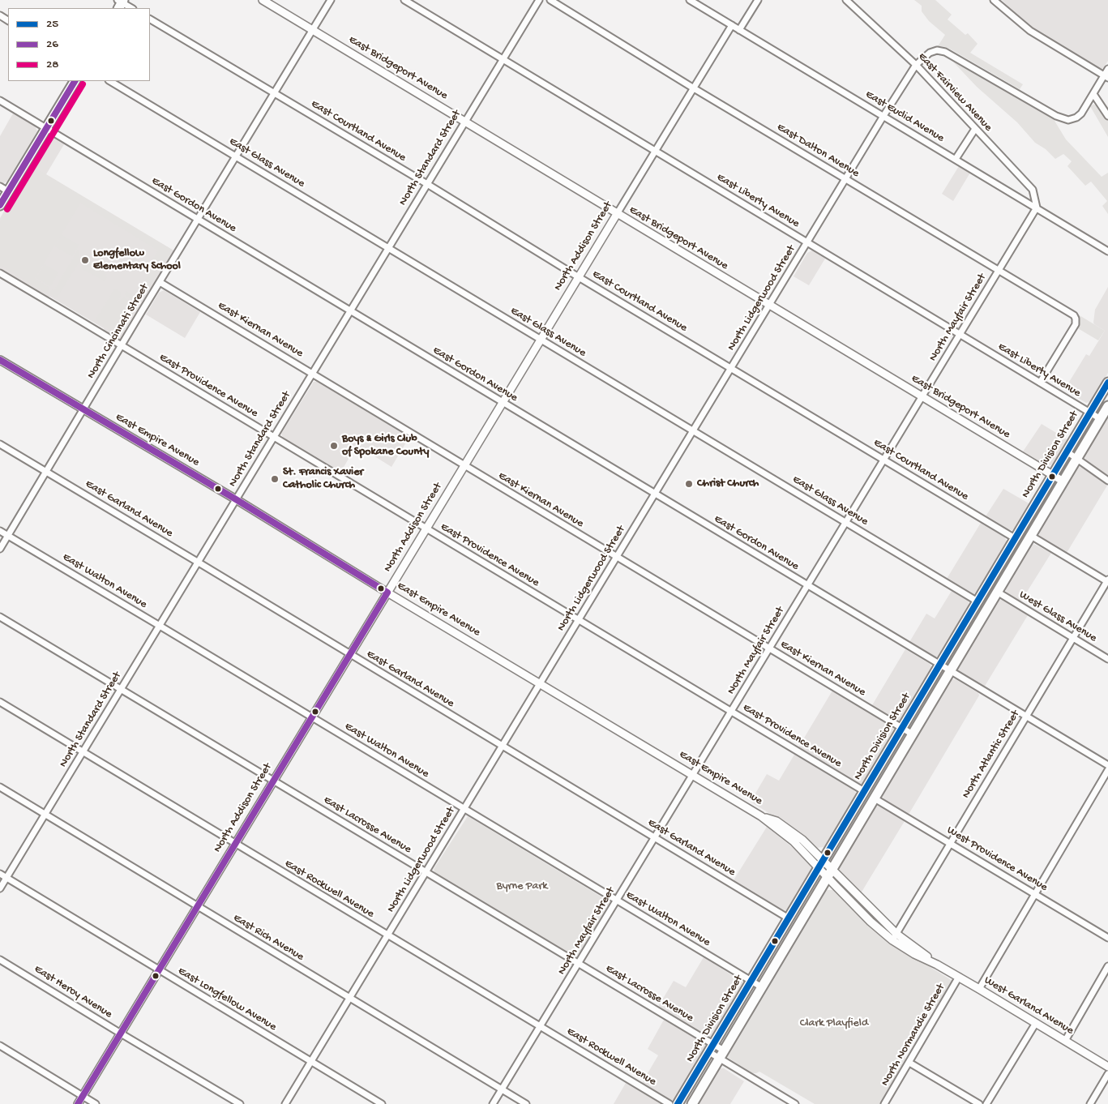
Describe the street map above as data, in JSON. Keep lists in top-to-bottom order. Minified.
{"streets":{"main road":["North Division Street"],"street":["East Bridgeport Avenue","East Fairview Avenue","East Euclid Avenue","East Courtland Avenue","East Dalton Avenue","North Standard Street","East Glass Avenue","East Liberty Avenue","East Gordon Avenue","North Addison Street","North Lidgerwood Street","North Mayfair Street","East Kiernan Avenue","North Cincinnati Street","East Providence Avenue","East Empire Avenue","East Garland Avenue","East Walton Avenue","West Glass Avenue","North Atlantic Street","East Lacrosse Avenue","West Providence Avenue","East Rockwell Avenue","East Rich Avenue","East Heroy Avenue","East Longfellow Avenue","West Garland Avenue","North Normandie Street"]},"crossings":[["East Bridgeport Avenue","North Standard Street"],["East Bridgeport Avenue","North Addison Street"],["East Bridgeport Avenue","North Lidgerwood Street"],["East Bridgeport Avenue","North Mayfair Street"],["East Bridgeport Avenue","North Cincinnati Street"],["East Bridgeport Avenue","North Division Street"],["East Fairview Avenue","East Euclid Avenue"],["East Fairview Avenue","North Lidgerwood Street"],["East Fairview Avenue","North Mayfair Street"],["East Euclid Avenue","North Addison Street"],["East Euclid Avenue","North Lidgerwood Street"],["East Euclid Avenue","North Mayfair Street"],["East Courtland Avenue","North Standard Street"],["East Courtland Avenue","North Addison Street"],["East Courtland Avenue","North Lidgerwood Street"],["East Courtland Avenue","North Mayfair Street"],["East Courtland Avenue","North Cincinnati Street"],["East Courtland Avenue","North Division Street"],["East Dalton Avenue","East Liberty Avenue"],["East Dalton Avenue","North Addison Street"],["East Dalton Avenue","North Lidgerwood Street"],["East Dalton Avenue","North Mayfair Street"],["North Standard Street","East Glass Avenue"],["North Standard Street","East Liberty Avenue"],["North Standard Street","East Gordon Avenue"],["North Standard Street","East Kiernan Avenue"],["North Standard Street","East Providence Avenue"],["North Standard Street","East Empire Avenue"],["North Standard Street","East Garland Avenue"],["North Standard Street","East Walton Avenue"],["North Standard Street","East Lacrosse Avenue"],["North Standard Street","East Rockwell Avenue"],["North Standard Street","East Rich Avenue"],["North Standard Street","East Longfellow Avenue"],["East Glass Avenue","North Addison Street"],["East Glass Avenue","North Lidgerwood Street"],["East Glass Avenue","North Mayfair Street"],["East Glass Avenue","North Cincinnati Street"],["East Glass Avenue","North Division Street"],["East Liberty Avenue","North Addison Street"],["East Liberty Avenue","North Lidgerwood Street"],["East Liberty Avenue","North Mayfair Street"],["East Liberty Avenue","North Division Street"],["East Gordon Avenue","North Addison Street"],["East Gordon Avenue","North Lidgerwood Street"],["East Gordon Avenue","North Mayfair Street"],["East Gordon Avenue","North Cincinnati Street"],["East Gordon Avenue","North Division Street"],["East Gordon Avenue","North Atlantic Street"],["North Addison Street","East Kiernan Avenue"],["North Addison Street","East Providence Avenue"],["North Addison Street","East Empire Avenue"],["North Addison Street","East Garland Avenue"],["North Addison Street","East Walton Avenue"],["North Addison Street","East Lacrosse Avenue"],["North Addison Street","East Rockwell Avenue"],["North Addison Street","East Rich Avenue"],["North Addison Street","East Heroy Avenue"],["North Addison Street","East Longfellow Avenue"],["North Lidgerwood Street","East Kiernan Avenue"],["North Lidgerwood Street","East Providence Avenue"],["North Lidgerwood Street","East Empire Avenue"],["North Lidgerwood Street","East Garland Avenue"],["North Lidgerwood Street","East Walton Avenue"],["North Lidgerwood Street","East Lacrosse Avenue"],["North Lidgerwood Street","East Rockwell Avenue"],["North Lidgerwood Street","East Rich Avenue"],["North Lidgerwood Street","East Longfellow Avenue"],["North Mayfair Street","East Kiernan Avenue"],["North Mayfair Street","East Providence Avenue"],["North Mayfair Street","East Empire Avenue"],["North Mayfair Street","East Garland Avenue"],["North Mayfair Street","East Walton Avenue"],["North Mayfair Street","East Lacrosse Avenue"],["North Mayfair Street","East Rockwell Avenue"],["North Mayfair Street","East Rich Avenue"],["East Kiernan Avenue","North Cincinnati Street"],["East Kiernan Avenue","North Division Street"],["North Cincinnati Street","East Providence Avenue"],["North Cincinnati Street","East Empire Avenue"],["North Cincinnati Street","East Garland Avenue"],["North Cincinnati Street","East Walton Avenue"],["East Providence Avenue","North Division Street"],["East Empire Avenue","North Division Street"],["East Empire Avenue","West Garland Avenue"],["North Division Street","East Garland Avenue"],["North Division Street","East Walton Avenue"],["North Division Street","East Lacrosse Avenue"],["North Division Street","West Garland Avenue"],["West Glass Avenue","North Atlantic Street"],["North Atlantic Street","West Providence Avenue"],["North Atlantic Street","West Garland Avenue"],["West Garland Avenue","North Normandie Street"]],"parks":["Byrne Park","Clark Playfield"],"places":["Longfellow Elementary School","Boys & Girls Club of Spokane County","St. Francis Xavier Catholic Church","Christ Church"],"lines":["transit line 26","transit line 28","transit line 25"],"legend":["25","26","28"]}
